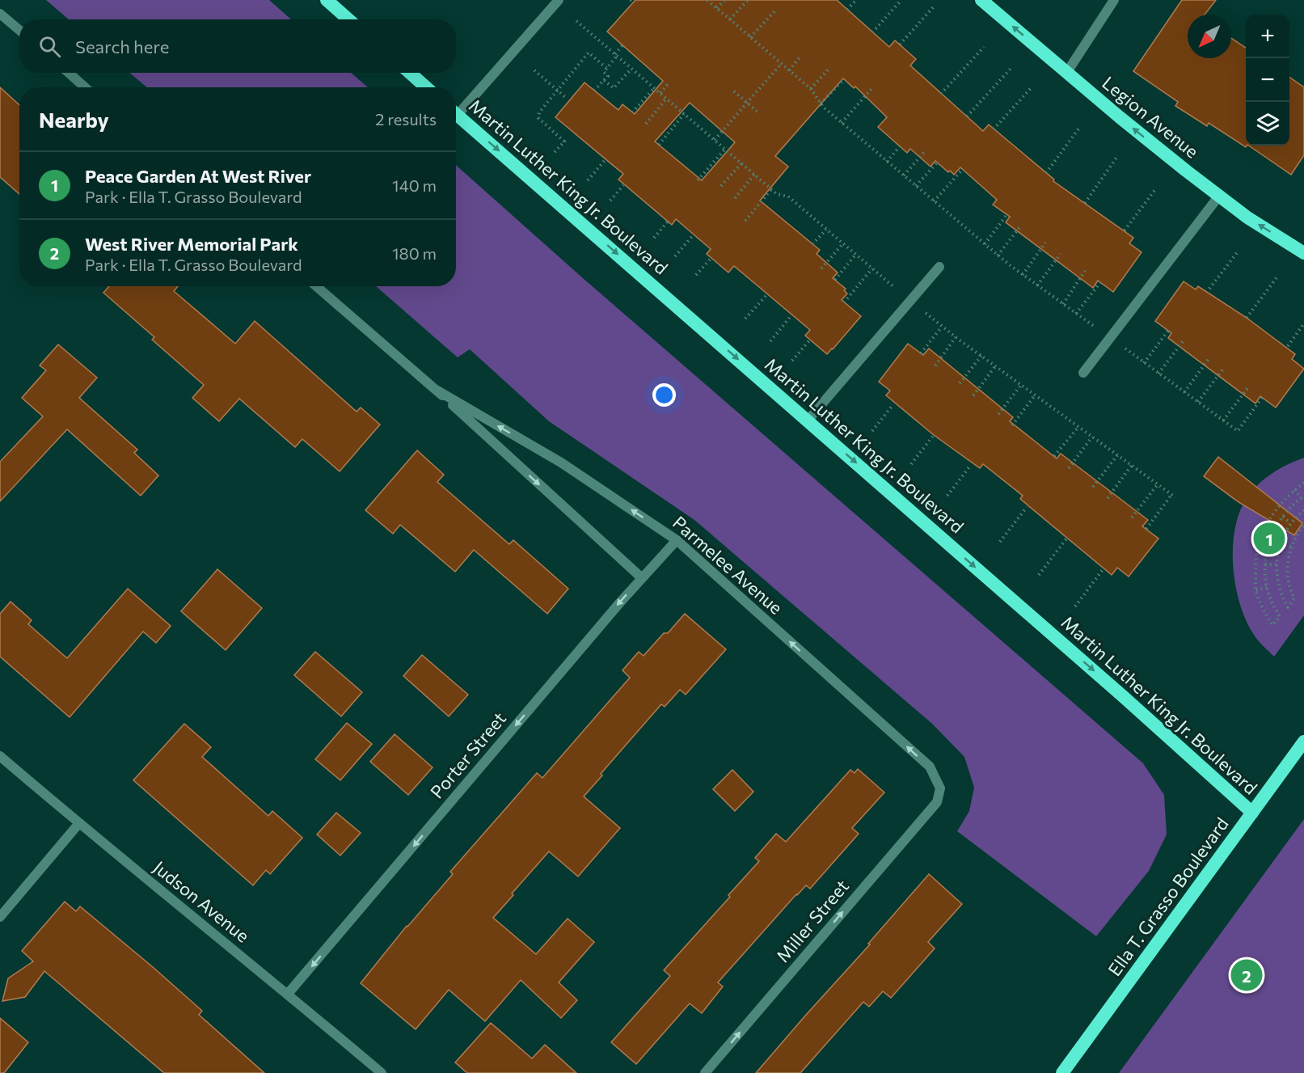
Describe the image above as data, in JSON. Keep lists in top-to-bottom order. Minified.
{"streets":{"highway":["Legion Avenue","Martin Luther King Jr. Boulevard","Ella T. Grasso Boulevard"],"street":["Parmelee Avenue","Porter Street","Judson Avenue","Miller Street"]},"crossings":[["Martin Luther King Jr. Boulevard","Ella T. Grasso Boulevard"],["Parmelee Avenue","Porter Street"],["Parmelee Avenue","Miller Street"],["Porter Street","Judson Avenue"]],"one_way":["Legion Avenue","Martin Luther King Jr. Boulevard","Porter Street","Miller Street"],"north":"bottom left","page":{"map_buttons":["+","−"],"search":"Search here","heading":["Nearby","2 results"],"list":[{"mark":"1","name":"Peace Garden At West River","note":"Park · Ella T. Grasso Boulevard","value":"140 m"},{"mark":"2","name":"West River Memorial Park","note":"Park · Ella T. Grasso Boulevard","value":"180 m"}],"pins":["1","2"]}}
